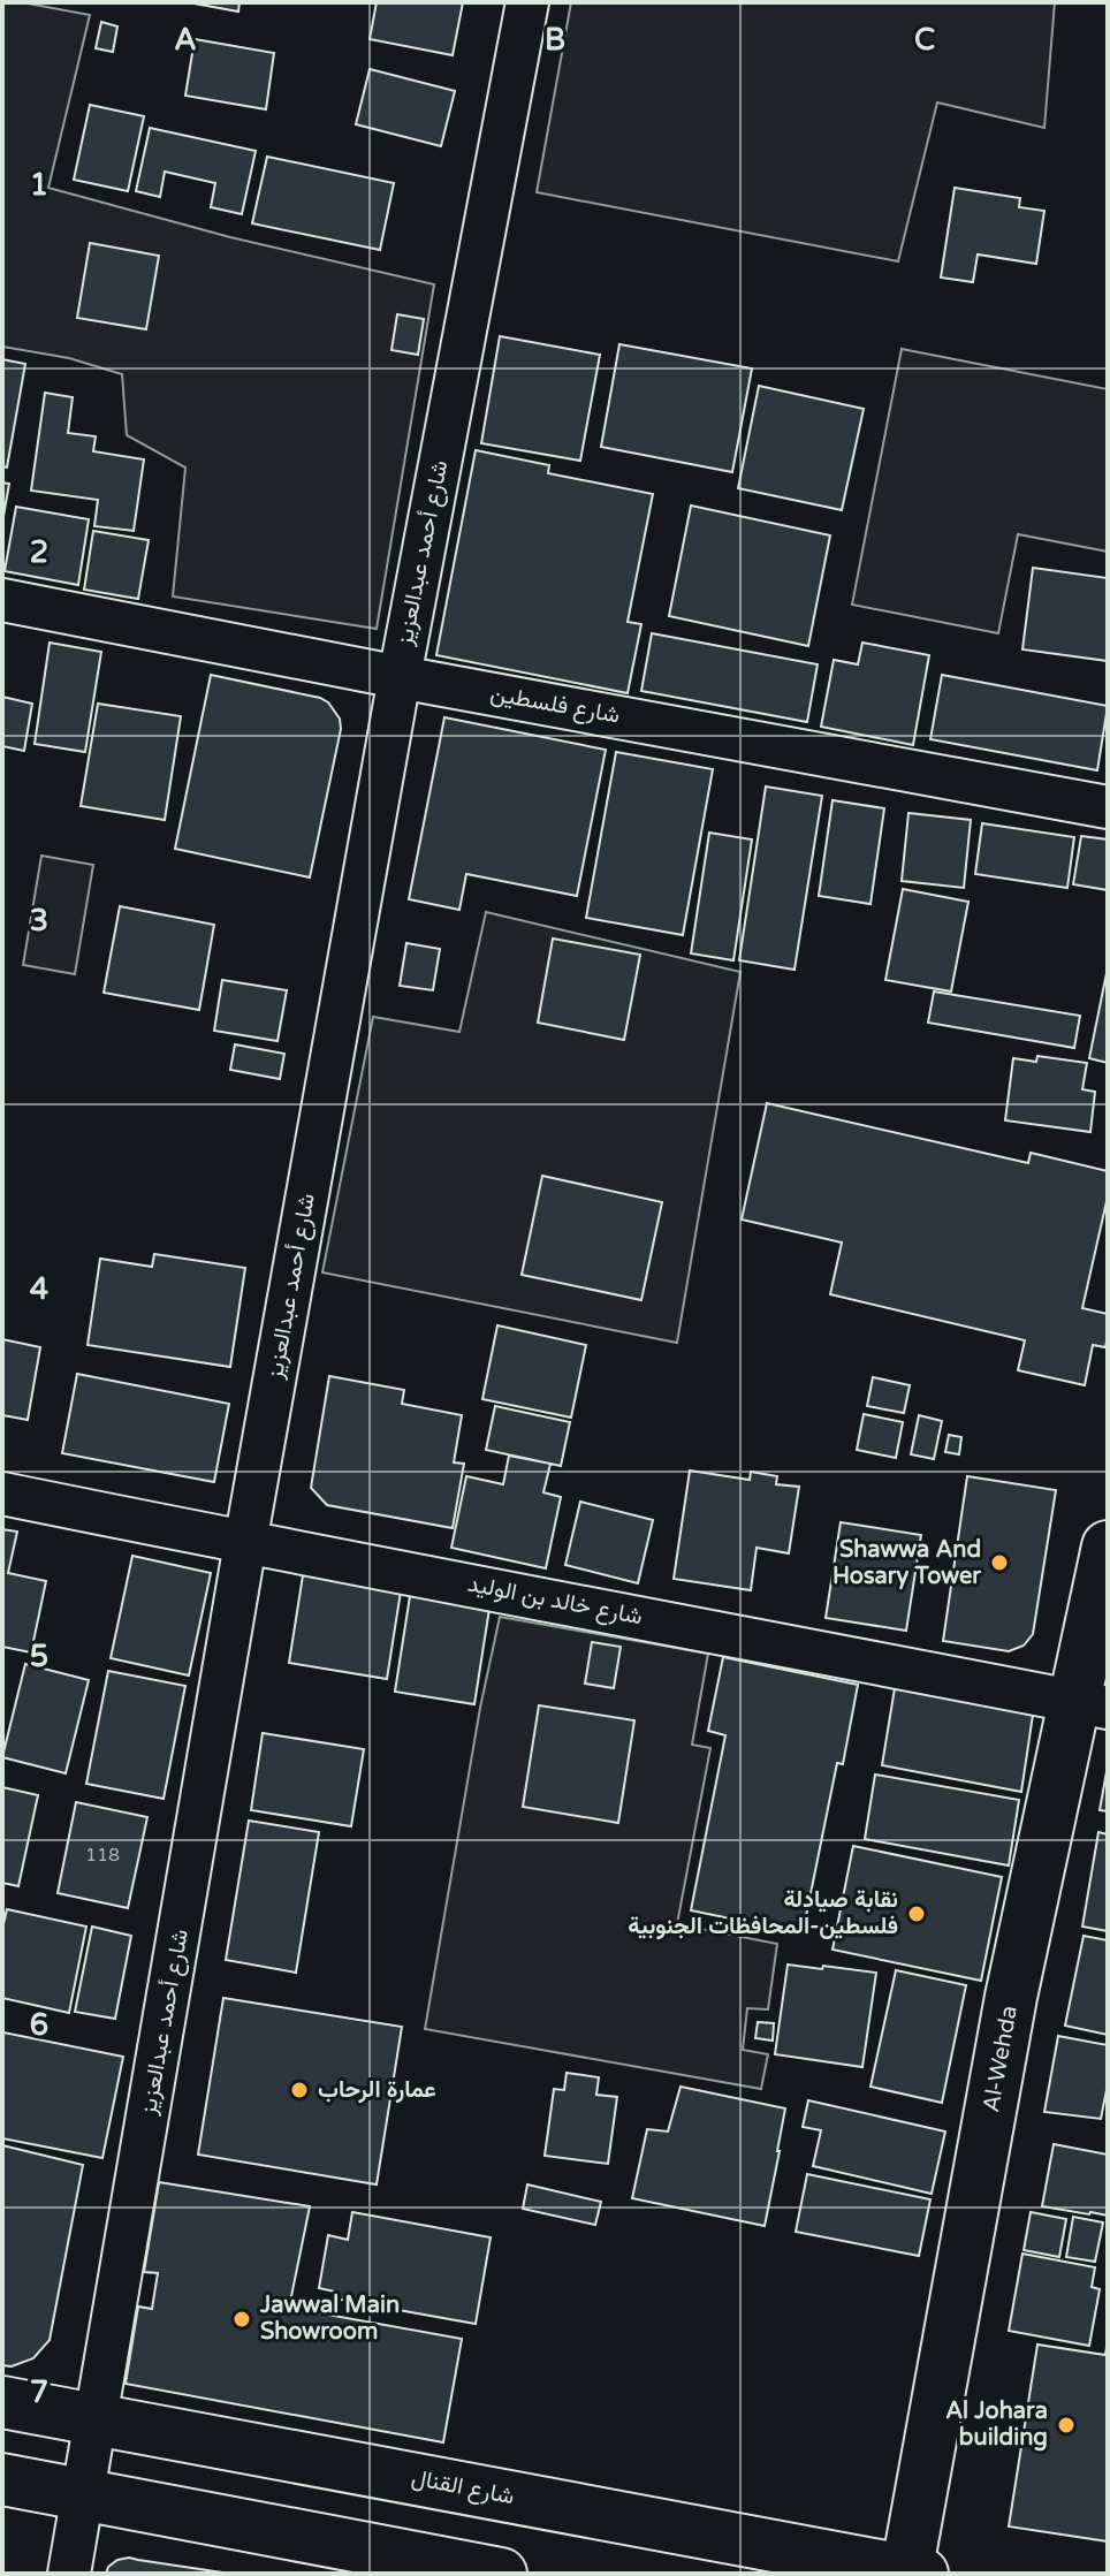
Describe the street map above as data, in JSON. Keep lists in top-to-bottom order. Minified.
{"streets":{"main road":["Al-Wehda","شارع القنال"],"street":["شارع أحمد عبدالعزيز","شارع فلسطين","شارع خالد بن الوليد"]},"crossings":[["شارع أحمد عبدالعزيز","شارع فلسطين"],["شارع أحمد عبدالعزيز","شارع خالد بن الوليد"],["شارع أحمد عبدالعزيز","شارع القنال"],["شارع خالد بن الوليد","Al-Wehda"],["Al-Wehda","شارع القنال"]],"places":["Shawwa And Hosary Tower","نقابة صيادلة فلسطين-المحافظات الجنوبية","عمارة الرحاب","Jawwal Main Showroom","Al Johara building"],"house_numbers":["118"],"grid":{"columns":["A","B","C"],"rows":["1","2","3","4","5","6","7"]}}
